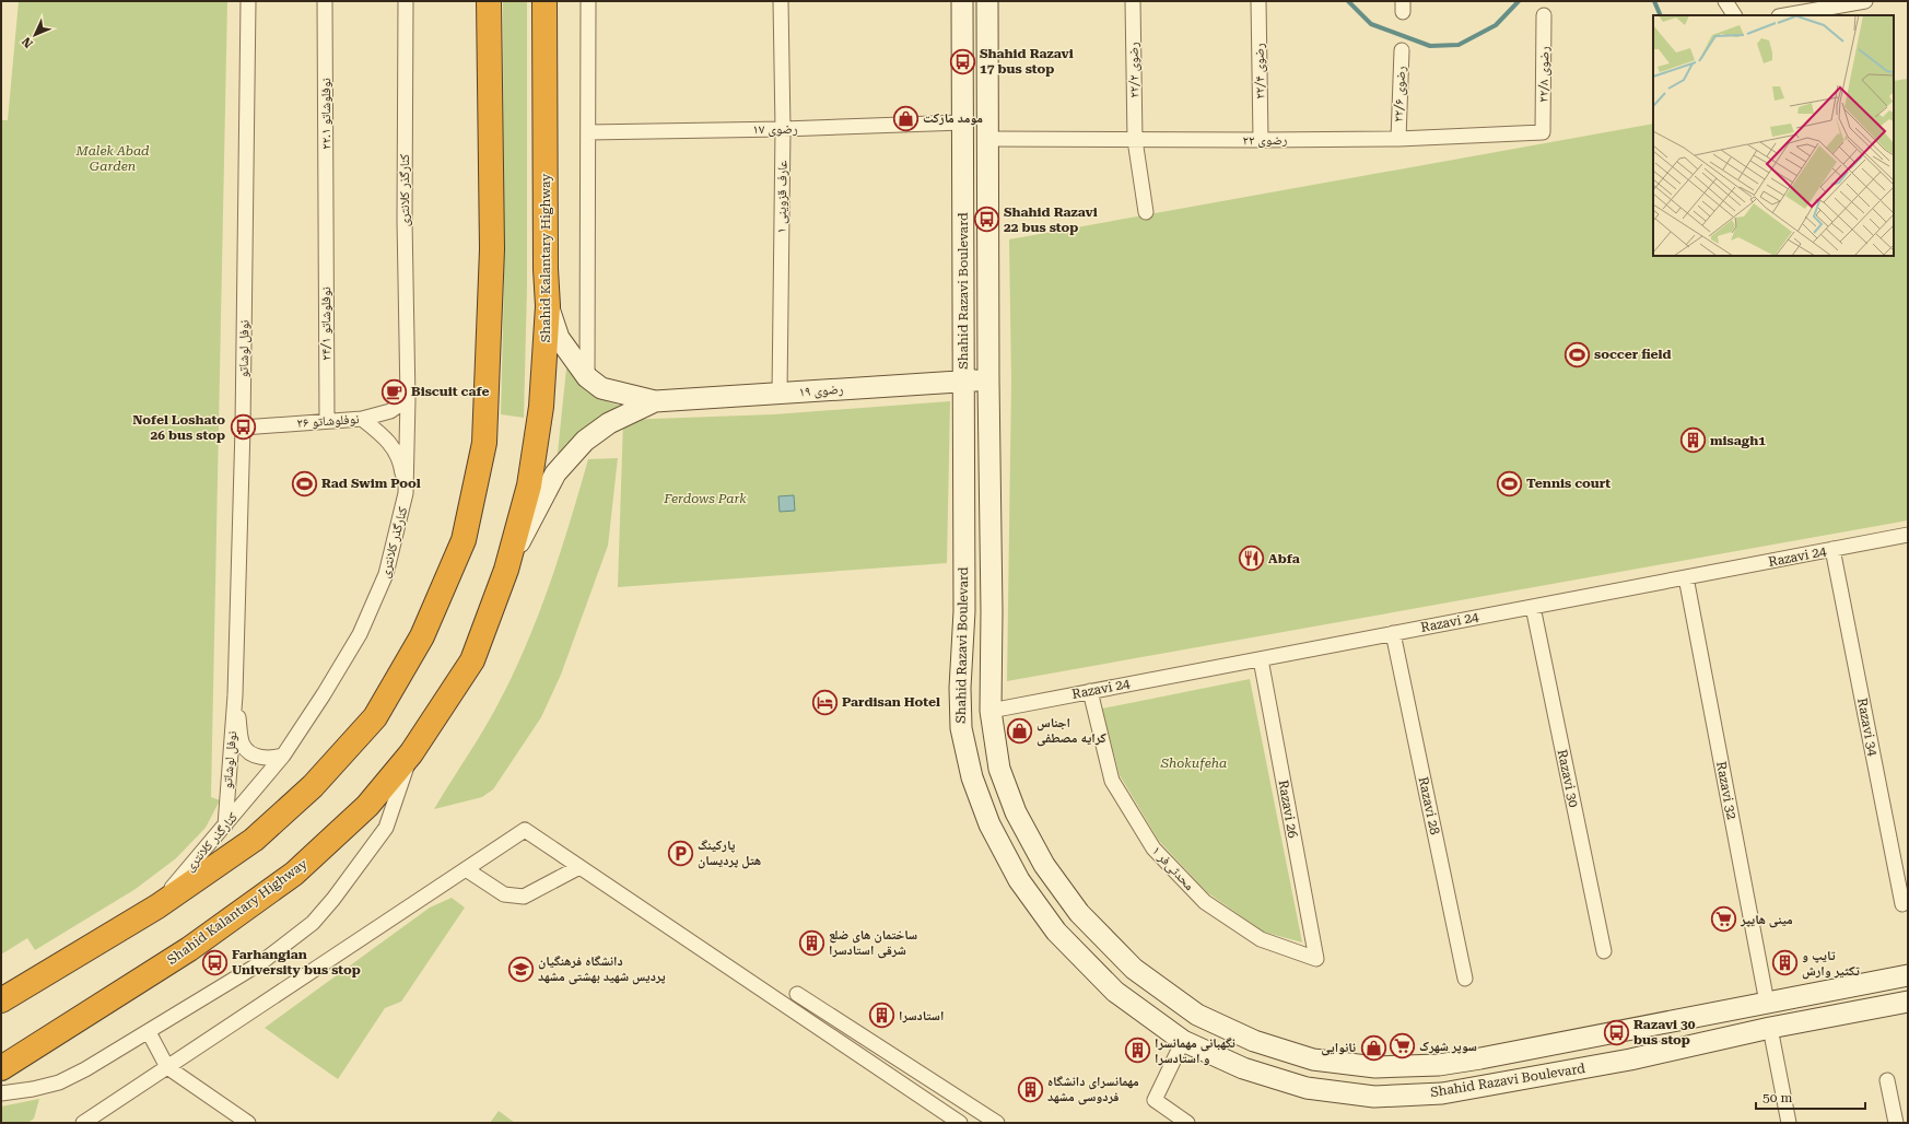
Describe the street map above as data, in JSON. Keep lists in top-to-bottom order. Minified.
{"streets":{"highway":["Shahid Kalantary Highway"],"street":["رضوی ۲۲/۲","رضوی ۲۲/۴","رضوی ۲۲/۸","رضوی ۲۲/۶","نوفلوشاتو ۲۲.۱","رضوی ۱۷","رضوی ۲۲","کنارگذر کلانتری","عارف قزوینی ۱","Shahid Razavi Boulevard","نوفلوشاتو ۲۴/۱","نوفل لوشاتو","رضوی ۱۹","نوفلوشاتو ۲۶","Razavi 24","Razavi 34","Razavi 30","Razavi 32","Razavi 28","Razavi 26","محدثی‌فر ۱"]},"crossings":[["رضوی ۲۲/۲","رضوی ۲۲"],["رضوی ۲۲/۴","رضوی ۲۲"],["رضوی ۲۲/۸","رضوی ۲۲"],["رضوی ۲۲/۶","رضوی ۲۲"],["نوفلوشاتو ۲۲.۱","نوفلوشاتو ۲۴/۱"],["رضوی ۱۷","عارف قزوینی ۱"],["رضوی ۱۷","Shahid Razavi Boulevard"],["رضوی ۲۲","Shahid Razavi Boulevard"],["کنارگذر کلانتری","نوفل لوشاتو"],["کنارگذر کلانتری","نوفلوشاتو ۲۶"],["عارف قزوینی ۱","رضوی ۱۹"],["Shahid Razavi Boulevard","رضوی ۱۹"],["Shahid Razavi Boulevard","Razavi 24"],["Shahid Razavi Boulevard","Razavi 32"],["نوفلوشاتو ۲۴/۱","نوفلوشاتو ۲۶"],["نوفل لوشاتو","نوفلوشاتو ۲۶"],["Razavi 24","Razavi 34"],["Razavi 24","Razavi 30"],["Razavi 24","Razavi 32"],["Razavi 24","Razavi 28"],["Razavi 24","Razavi 26"],["Razavi 24","محدثی‌فر ۱"],["Razavi 26","محدثی‌فر ۱"]],"parks":["Malek Abad Garden","Ferdows Park","Shokufeha"],"places":{"bus stop":["Shahid Razavi 17 bus stop","Shahid Razavi 22 bus stop","Nofel Loshato 26 bus stop","Farhangian University bus stop","Razavi 30 bus stop"],"shop":["مومد مارکت","اجناس کرایه مصطفی","نانوایی"],"sports":["soccer field","Rad Swim Pool","Tennis court"],"cafe":["Biscuit cafe"],"building":["misagh1","ساختمان های ضلع شرقی استادسرا","تایپ و تکثیر وارش","استادسرا","نگهبانی مهمانسرا و استادسرا","مهمانسرای دانشگاه فردوسی مشهد"],"restaurant":["Abfa"],"hotel":["Pardisan Hotel"],"parking":["پارکینگ هتل پردیسان"],"supermarket":["مینی هایپر","سوپر شهرک"],"school or university":["دانشگاه فرهنگیان پردیس شهید بهشتی مشهد"]},"scale_bar":"50 m","north":"bottom left"}
